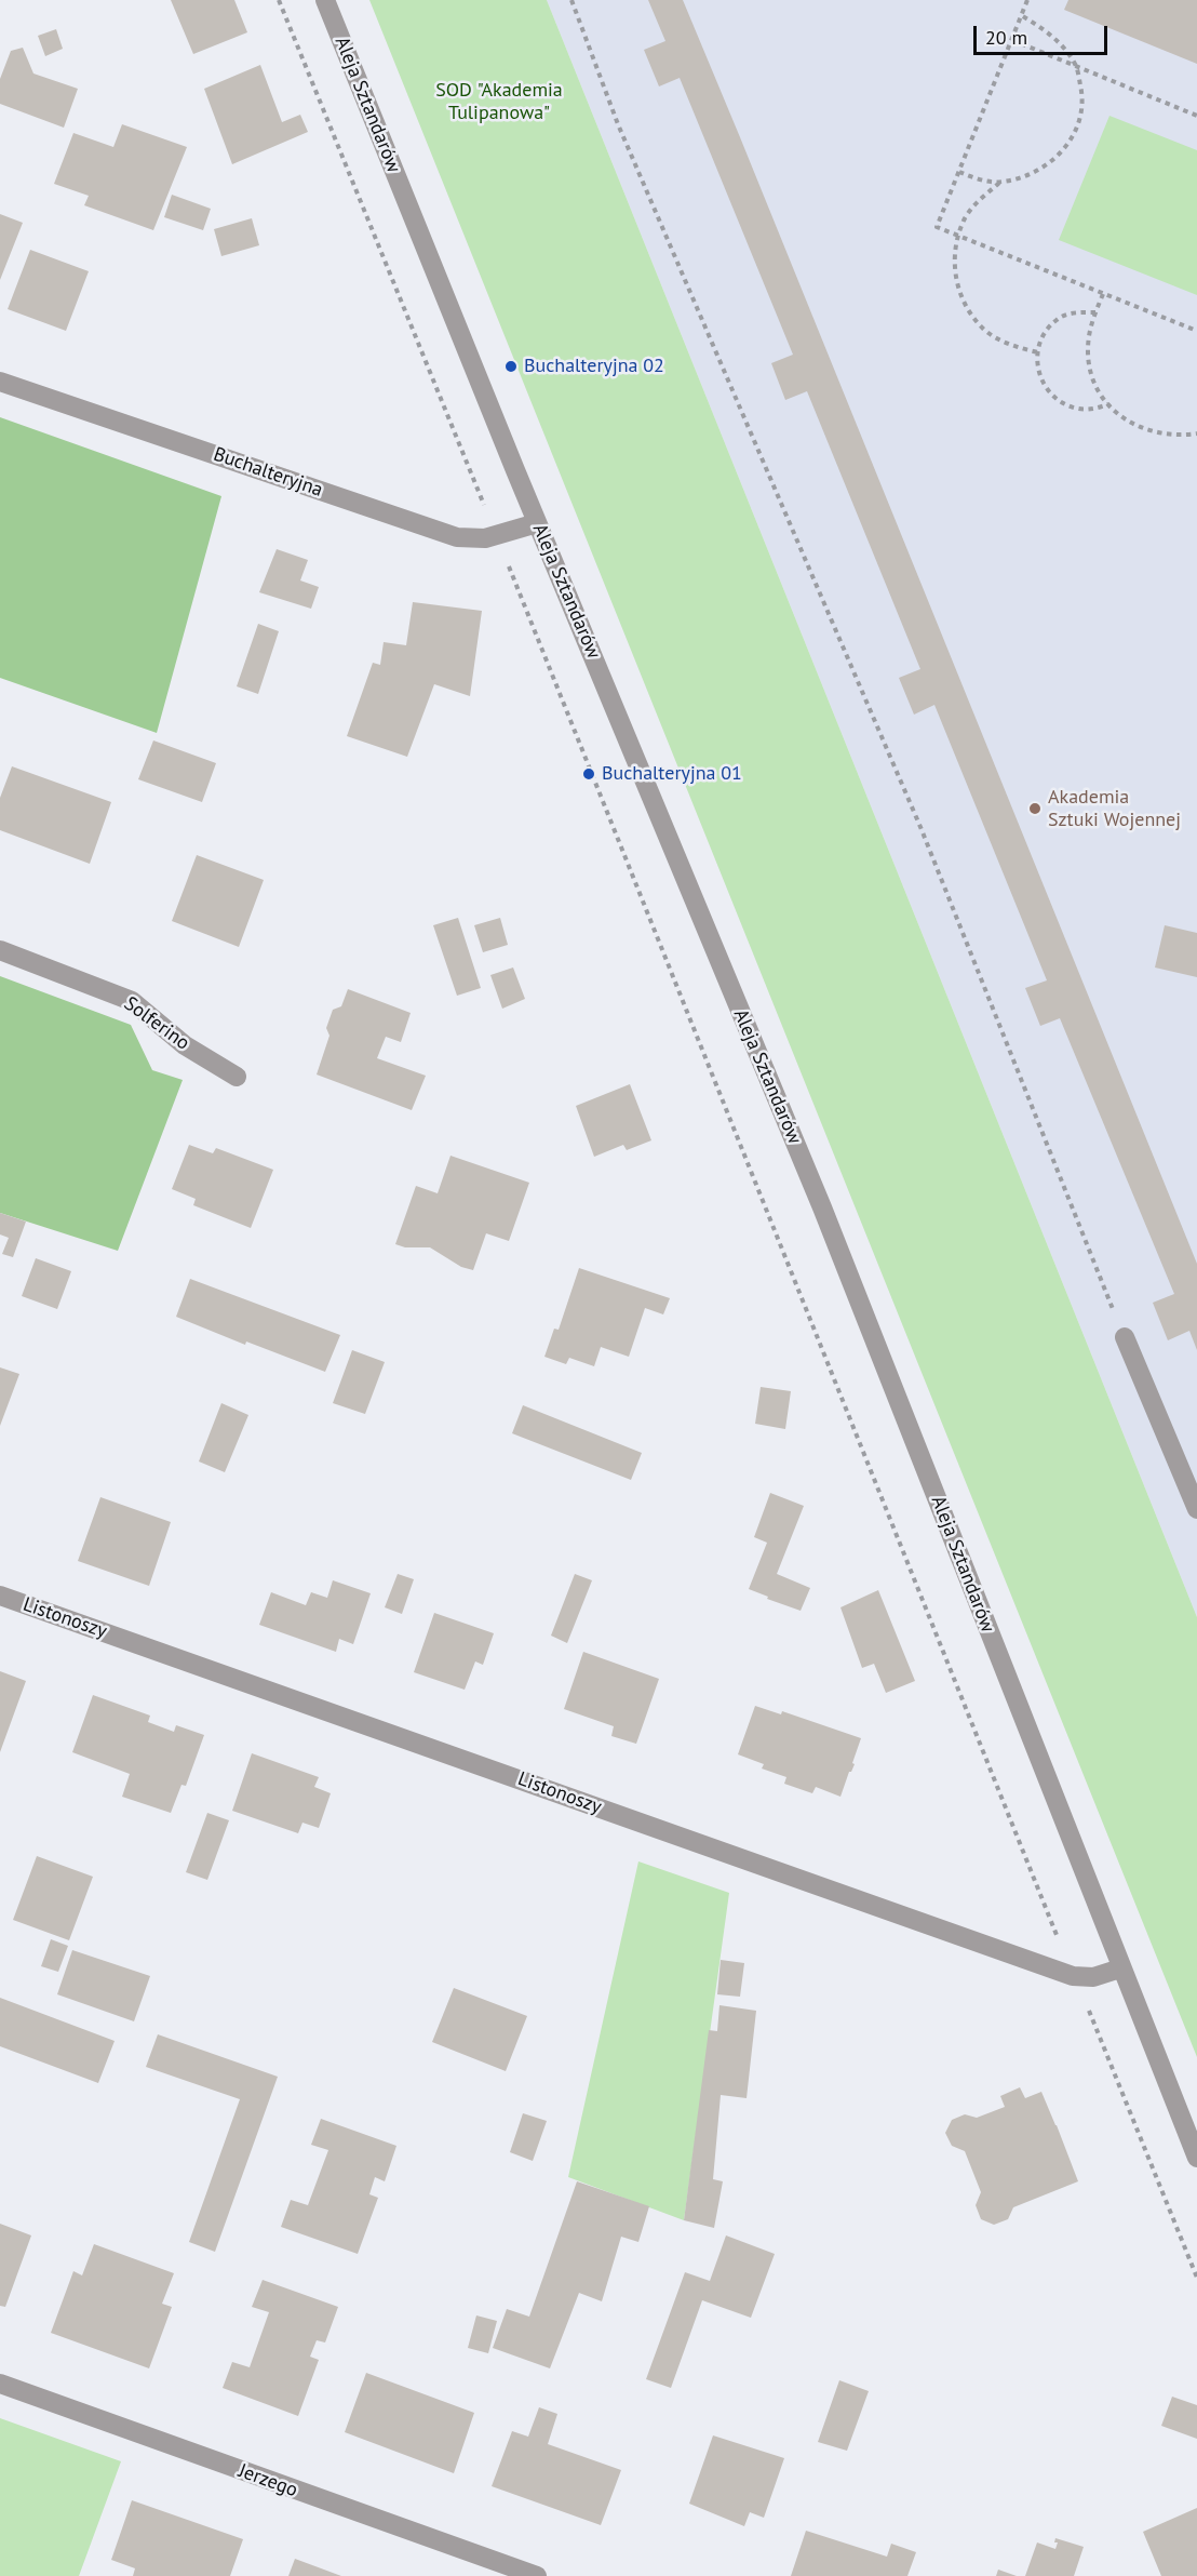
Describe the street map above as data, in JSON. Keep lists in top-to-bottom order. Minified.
{"streets":{"street":["Aleja Sztandarów","Buchalteryjna","Solferino","Listonoszy","Jerzego"]},"crossings":[["Aleja Sztandarów","Buchalteryjna"],["Aleja Sztandarów","Listonoszy"]],"parks":["SOD \"Akademia Tulipanowa\""],"places":["Buchalteryjna 02","Buchalteryjna 01","Akademia Sztuki Wojennej"],"scale_bar":"20 m"}
